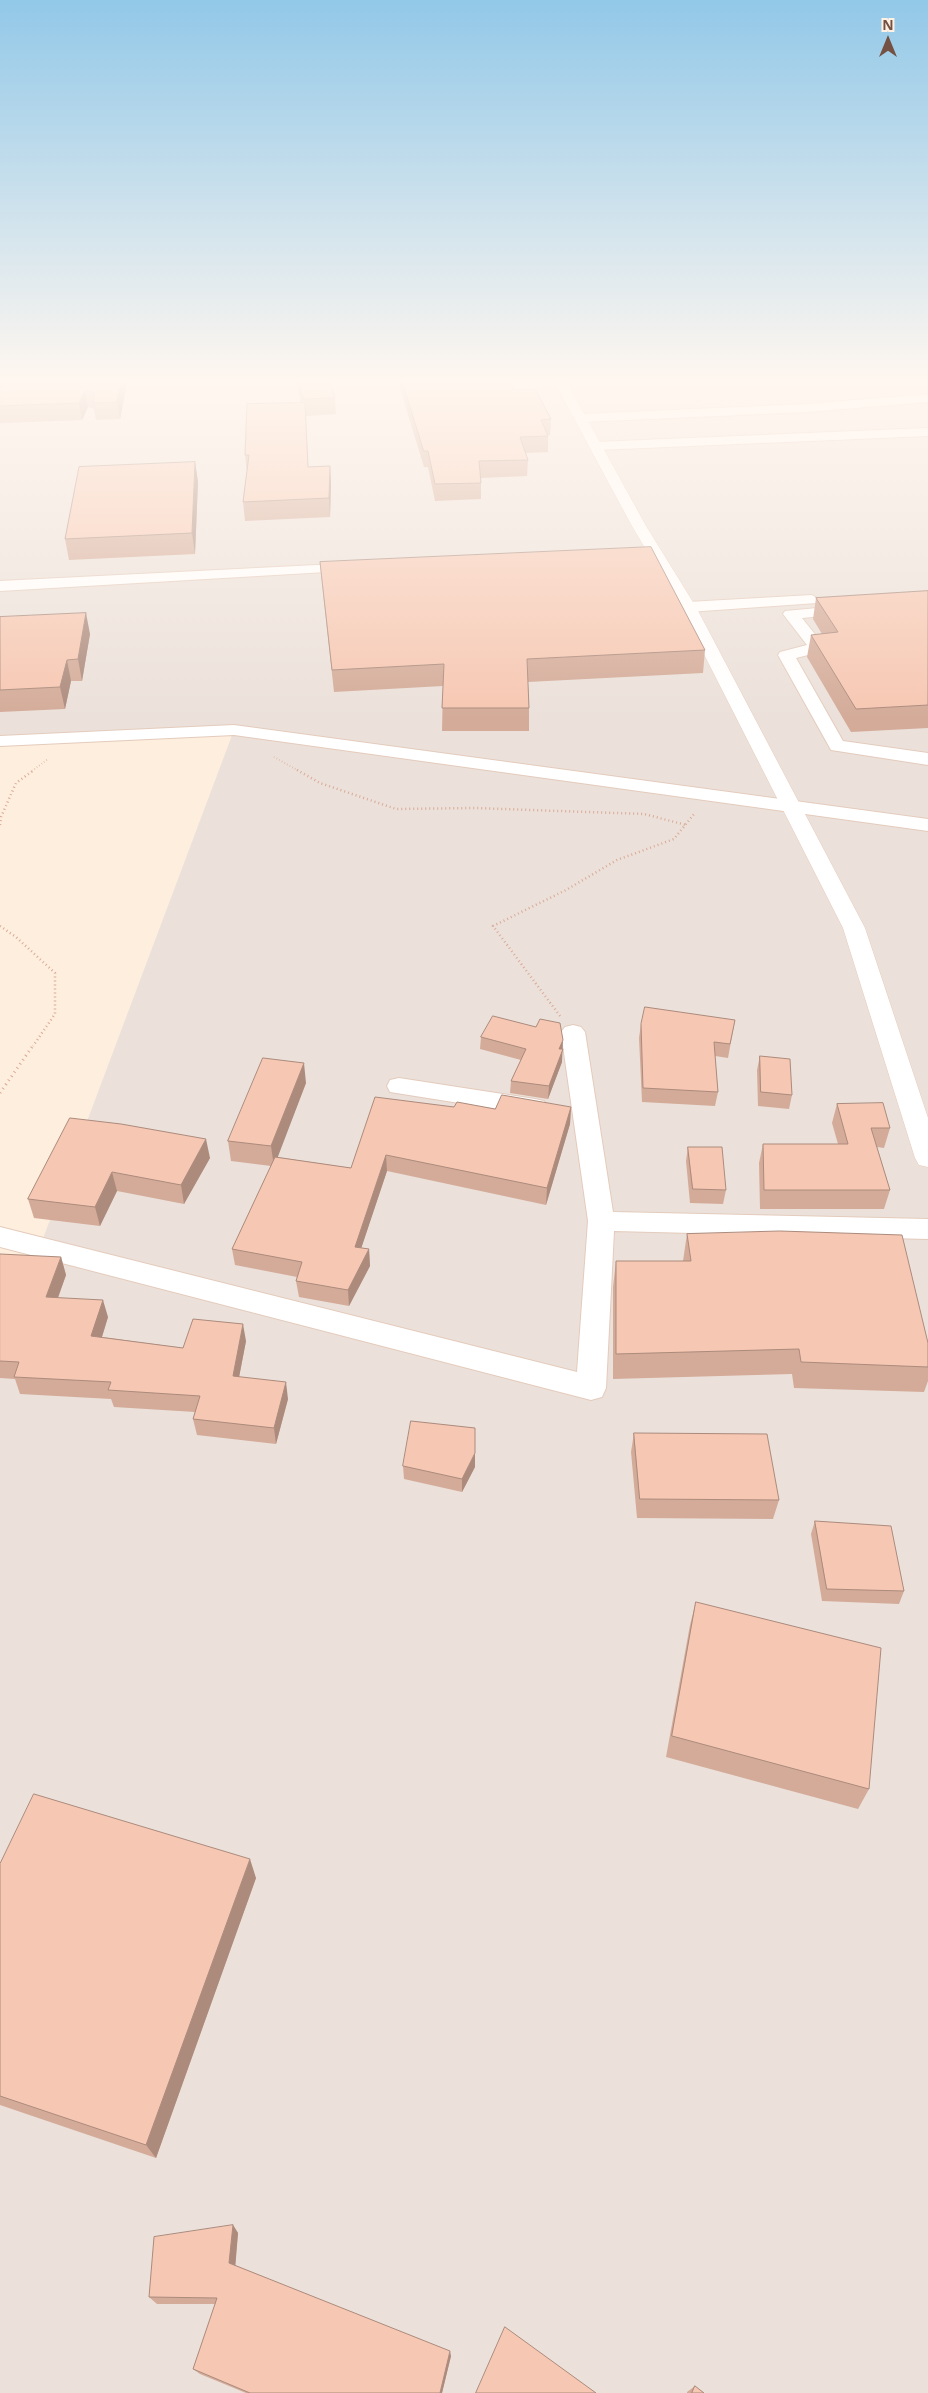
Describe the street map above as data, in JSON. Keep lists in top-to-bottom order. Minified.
{"north":"top"}
